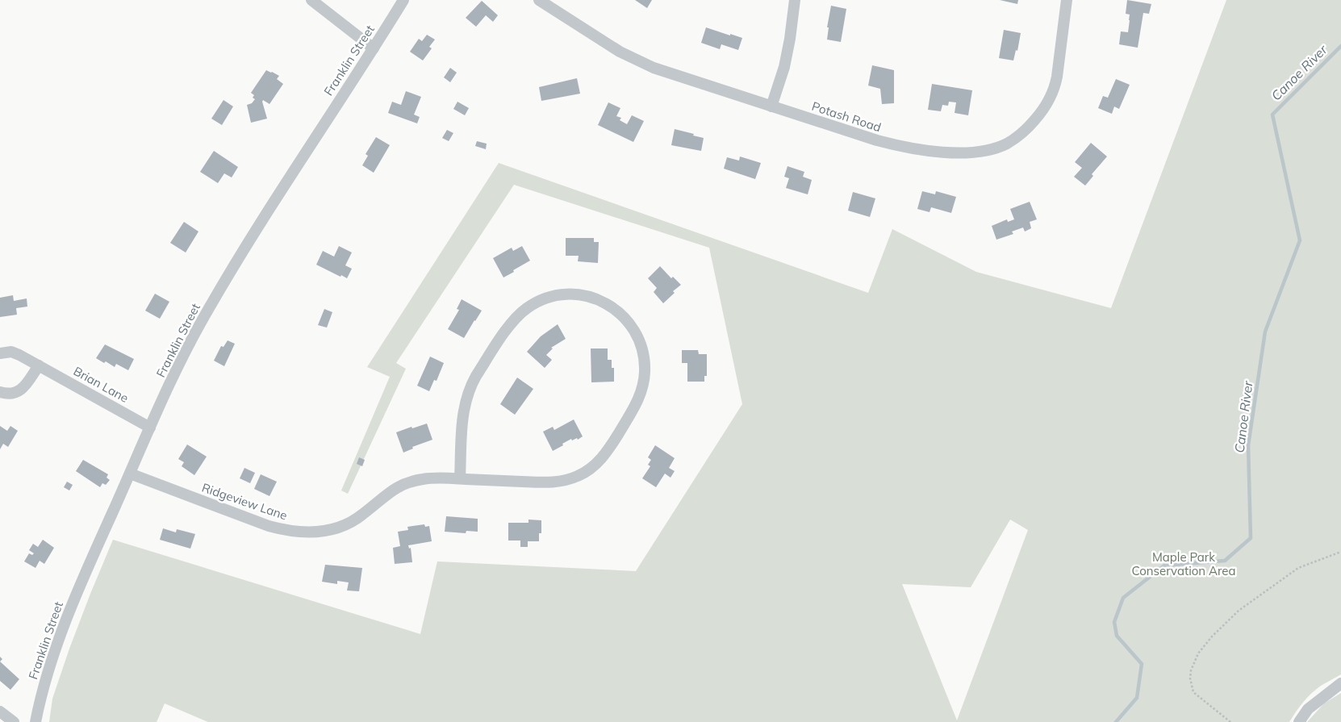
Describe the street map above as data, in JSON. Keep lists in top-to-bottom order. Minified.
{"streets":{"street":["Franklin Street","Potash Road","Brian Lane","Ridgeview Lane"]},"crossings":[["Franklin Street","Brian Lane"],["Franklin Street","Ridgeview Lane"]],"water":["Canoe River"],"parks":["Maple Park Conservation Area"]}
